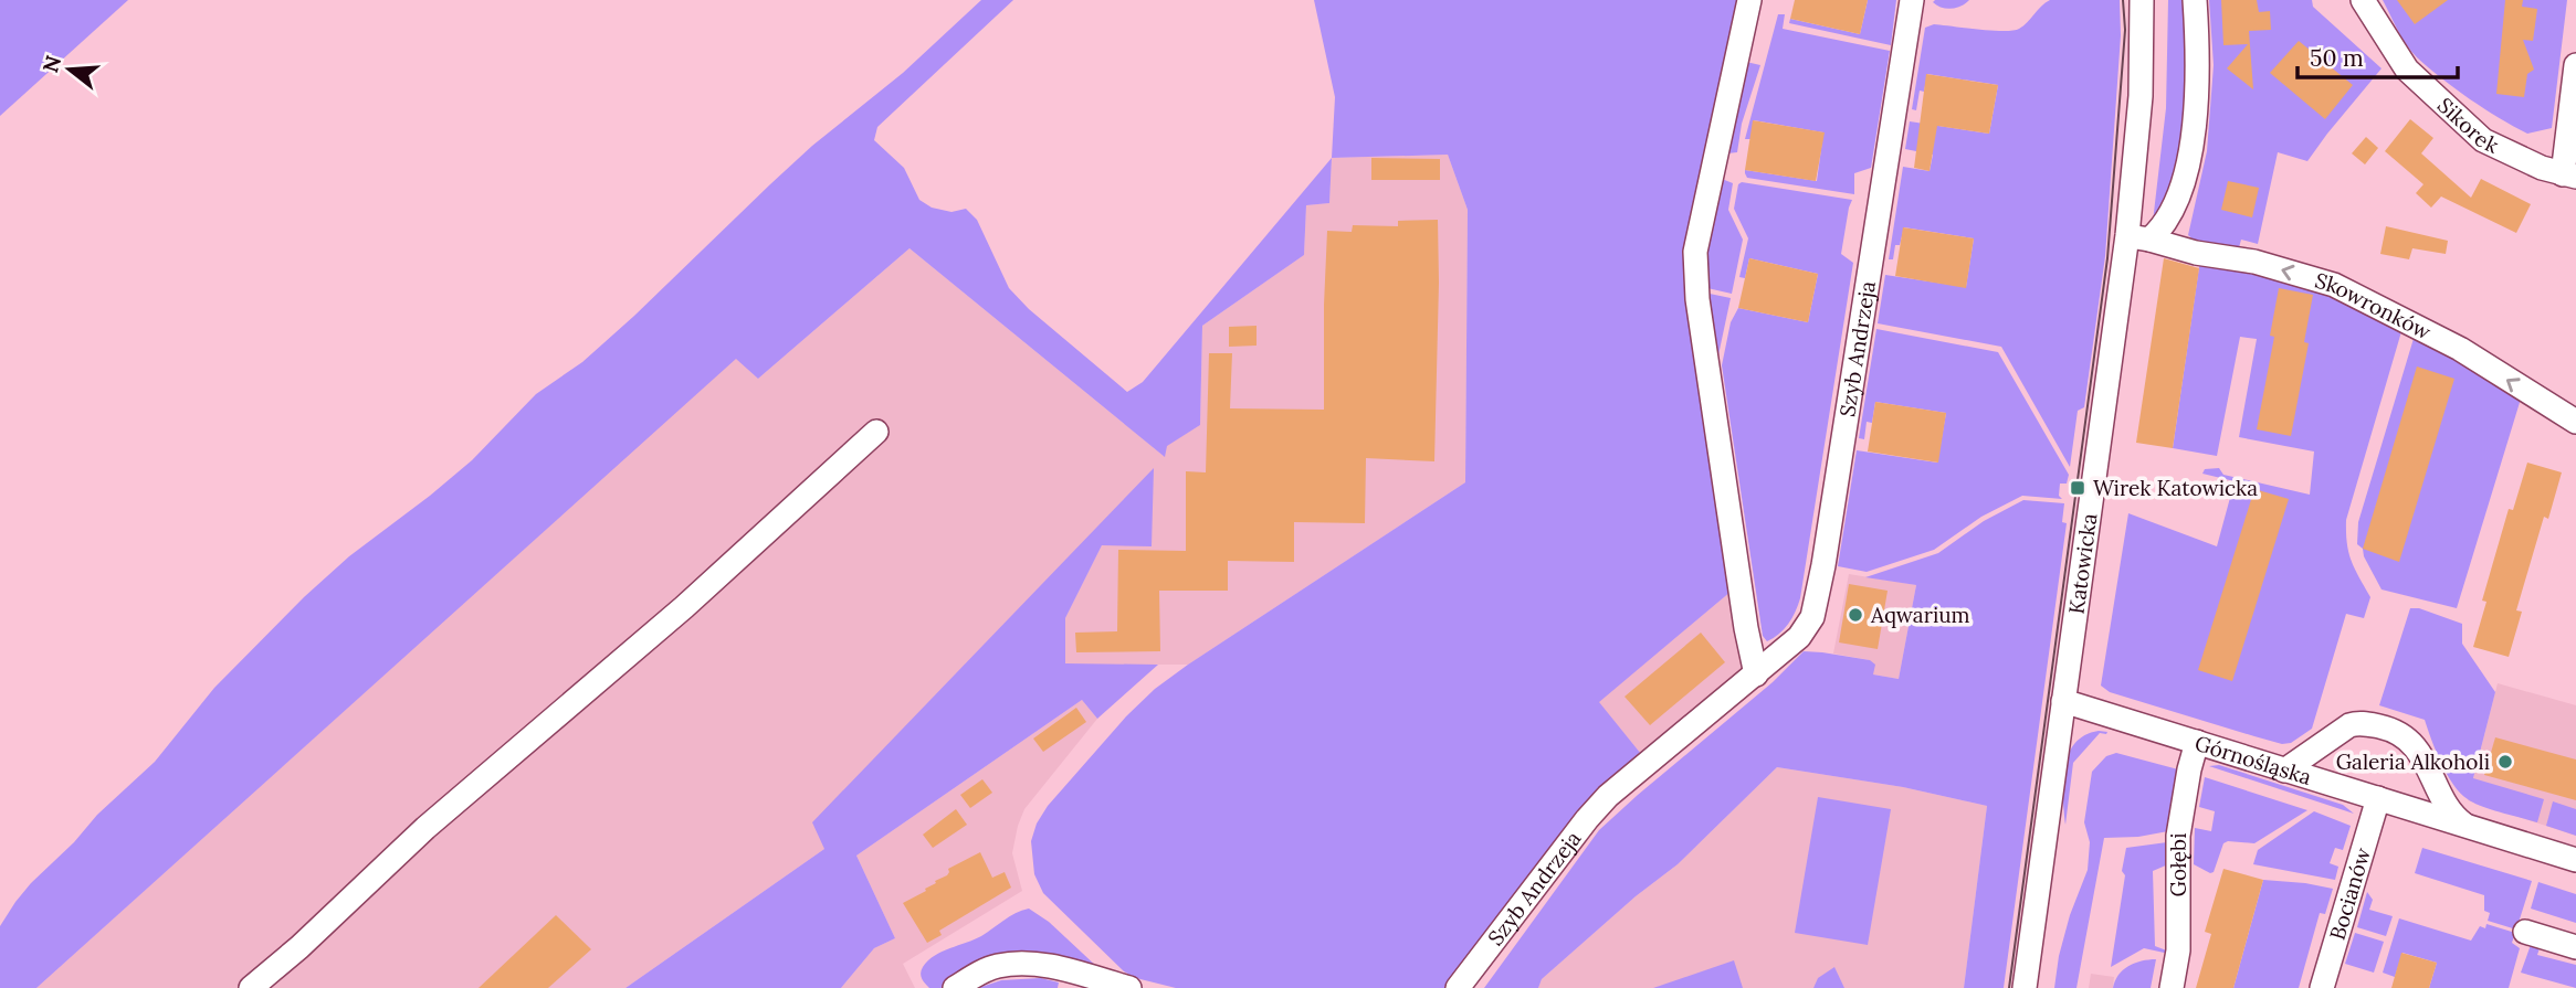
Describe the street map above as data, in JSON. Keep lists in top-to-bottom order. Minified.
{"streets":{"street":["Sikorek","Skowronków","Szyb Andrzeja","Katowicka","Górnośląska","Gołębi","Bocianów"]},"crossings":[["Skowronków","Katowicka"],["Katowicka","Górnośląska"],["Górnośląska","Gołębi"],["Górnośląska","Bocianów"]],"one_way":["Skowronków"],"places":{"transit":["Wirek Katowicka"],"other":["Aqwarium","Galeria Alkoholi"]},"scale_bar":"50 m","north":"left"}
